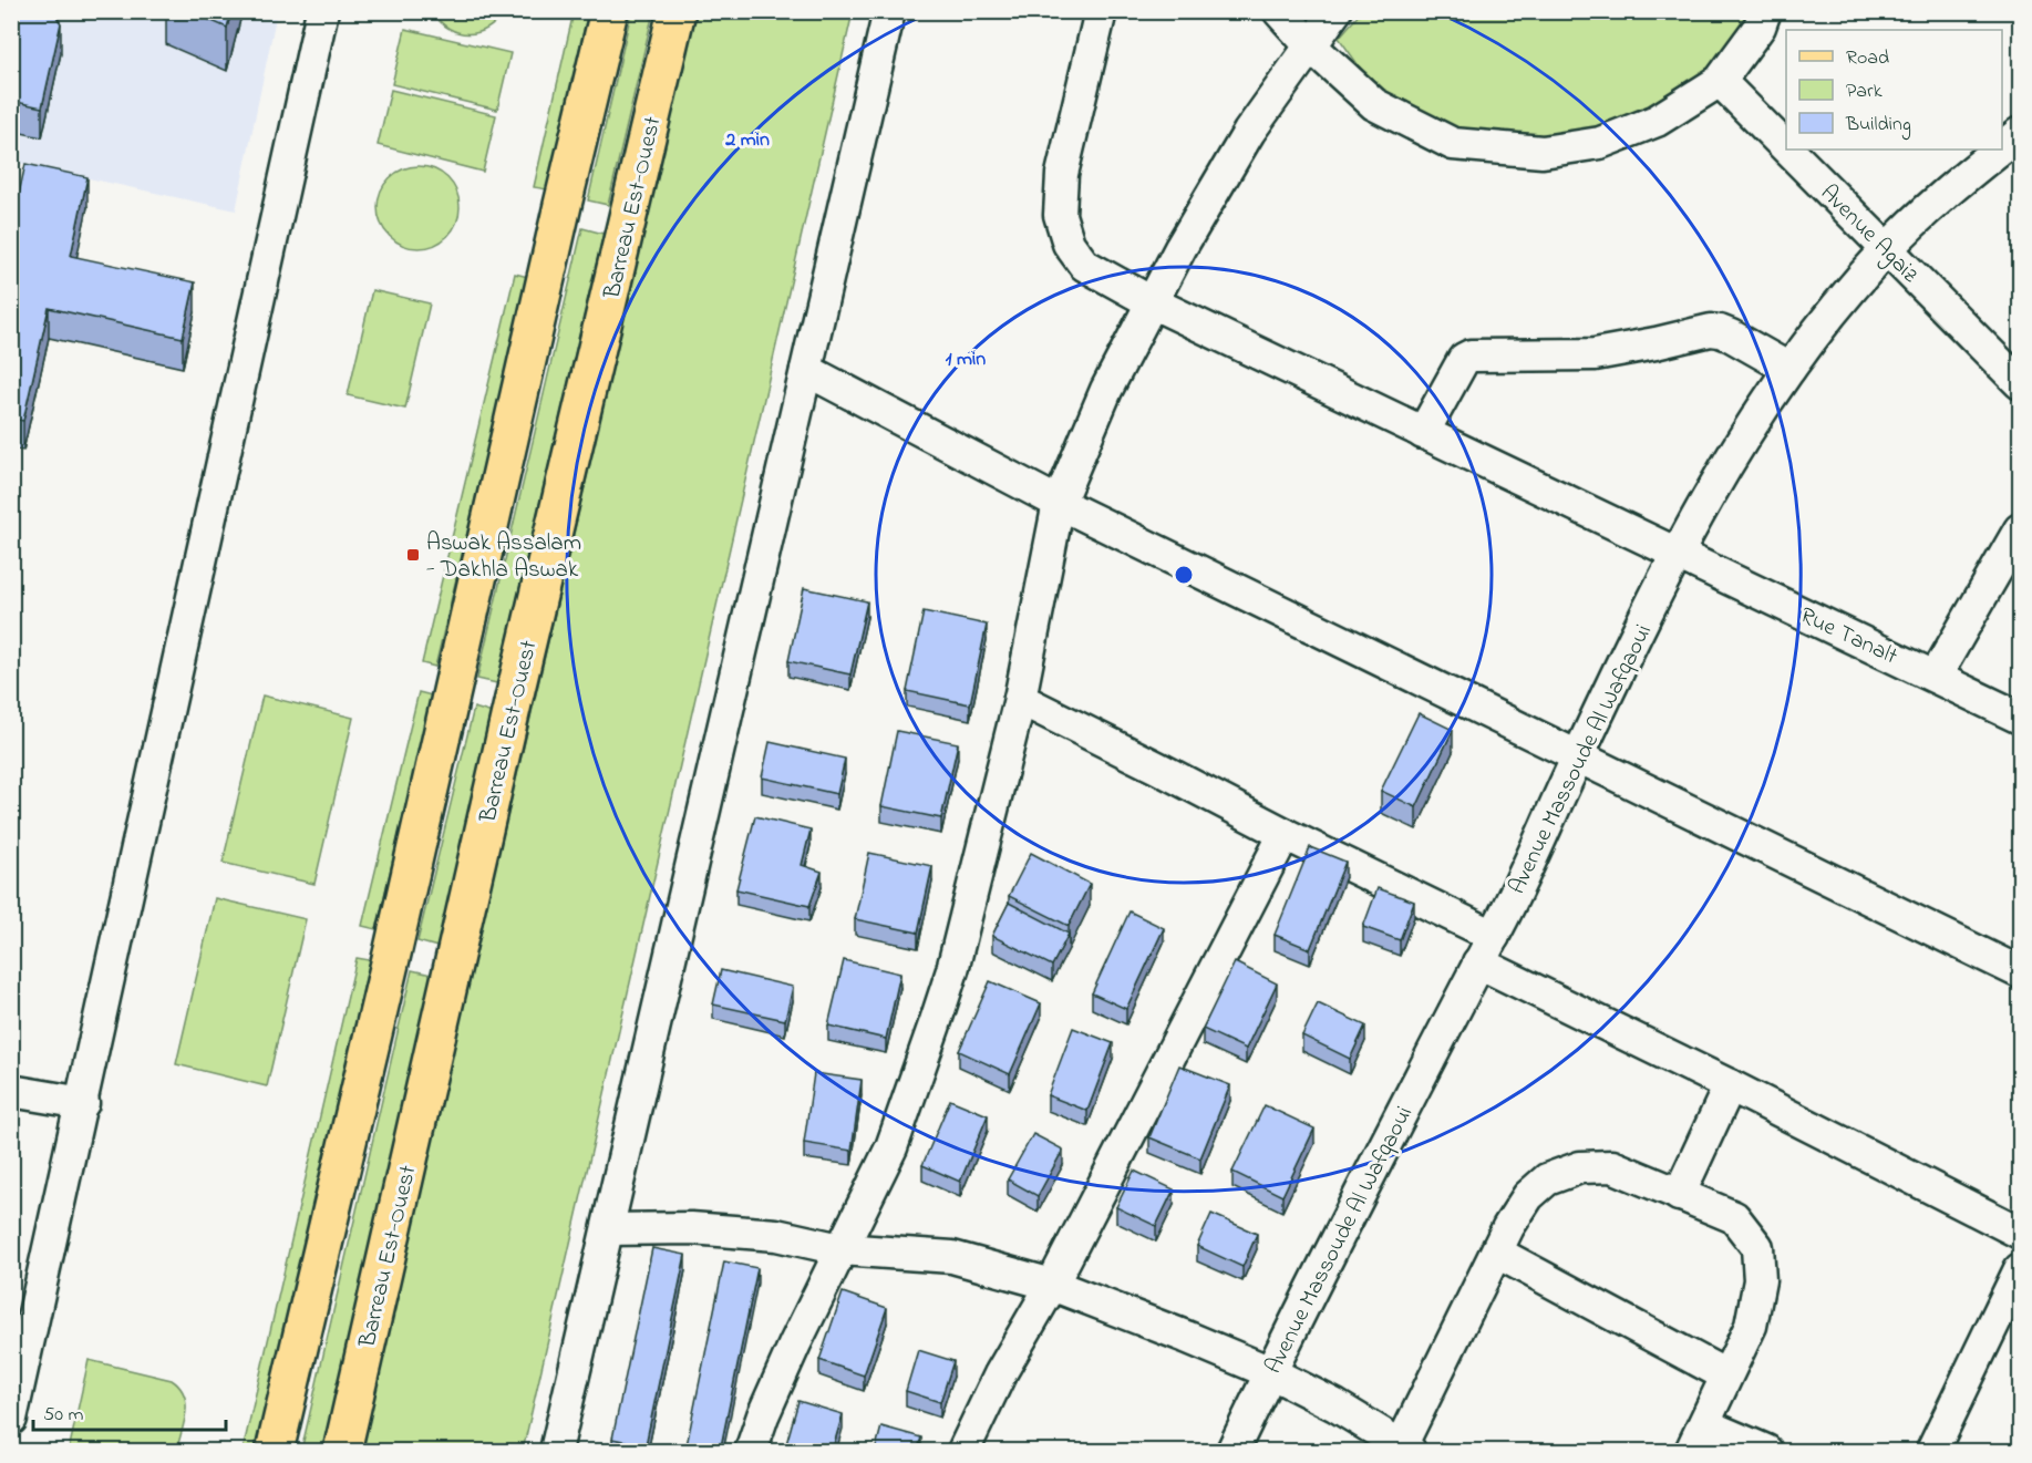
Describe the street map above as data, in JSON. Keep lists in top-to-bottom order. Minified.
{"streets":{"main road":["Barreau Est-Ouest"],"street":["Avenue Agaiz","Rue Tanalt","Avenue Massoude Al Wafqaoui"]},"crossings":[["Avenue Agaiz","Avenue Massoude Al Wafqaoui"],["Rue Tanalt","Avenue Massoude Al Wafqaoui"]],"places":{"transit":["Aswak Assalam - Dakhla Aswak"]},"legend":["Road","Park","Building"],"scale_bar":"50 m","rings":["2 min","1 min"]}
